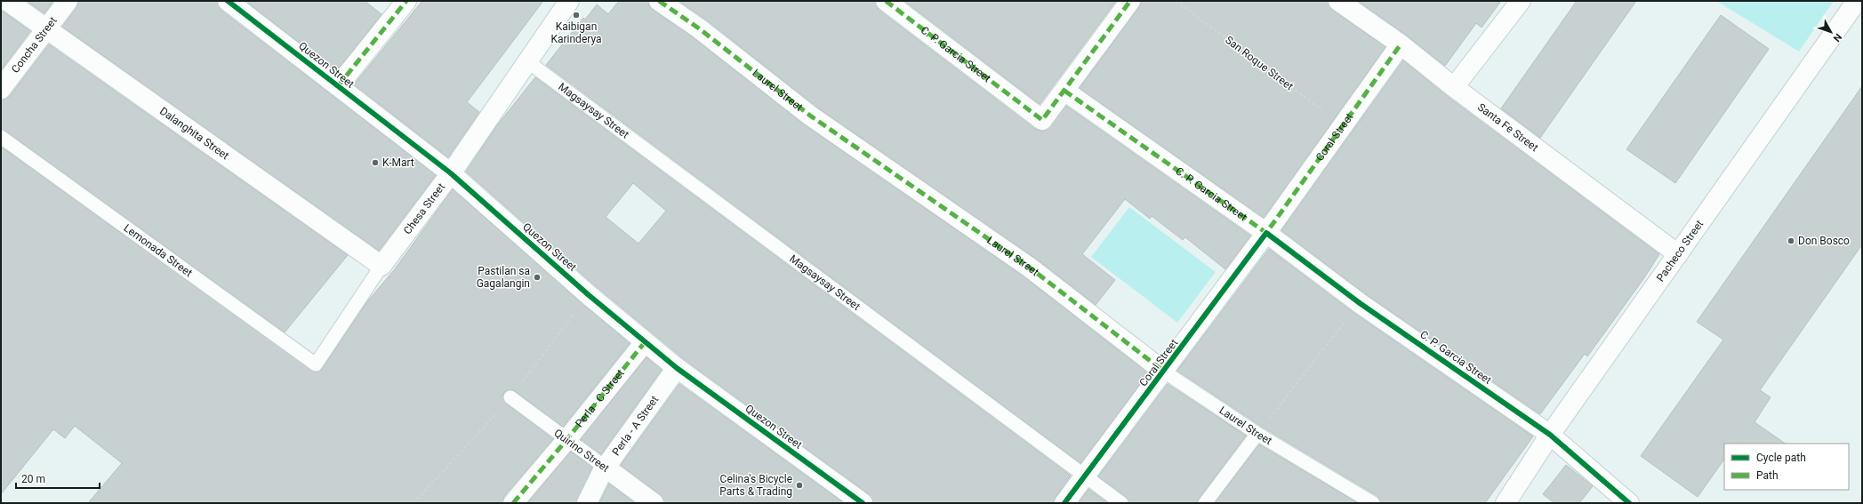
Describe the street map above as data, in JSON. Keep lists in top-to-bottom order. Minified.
{"streets":{"street":["Concha Street","C. P. Garcia Street","Quezon Street","Laurel Street","Santa Fe Street","Dalanghita Street","Coral Street","Chesa Street","Pacheco Street","Perla - C Street","Perla - A Street","Quirino Street"],"lane":["Magsaysay Street","Lemonada Street"],"path":["San Roque Street"]},"crossings":[["Concha Street","Dalanghita Street"],["C. P. Garcia Street","Coral Street"],["C. P. Garcia Street","Pacheco Street"],["San Roque Street","Coral Street"],["Quezon Street","Chesa Street"],["Quezon Street","Perla - C Street"],["Quezon Street","Perla - A Street"],["Laurel Street","Coral Street"],["Magsaysay Street","Coral Street"],["Magsaysay Street","Chesa Street"],["Santa Fe Street","Coral Street"],["Santa Fe Street","Pacheco Street"],["Dalanghita Street","Chesa Street"],["Chesa Street","Lemonada Street"],["Perla - C Street","Quirino Street"],["Perla - A Street","Quirino Street"]],"places":["Kaibigan Karinderya","K-Mart","Don Bosco","Pastilan sa Gagalangin","Celina's Bicycle Parts & Trading"],"legend":["Cycle path","Path"],"scale_bar":"20 m","north":"bottom right"}
